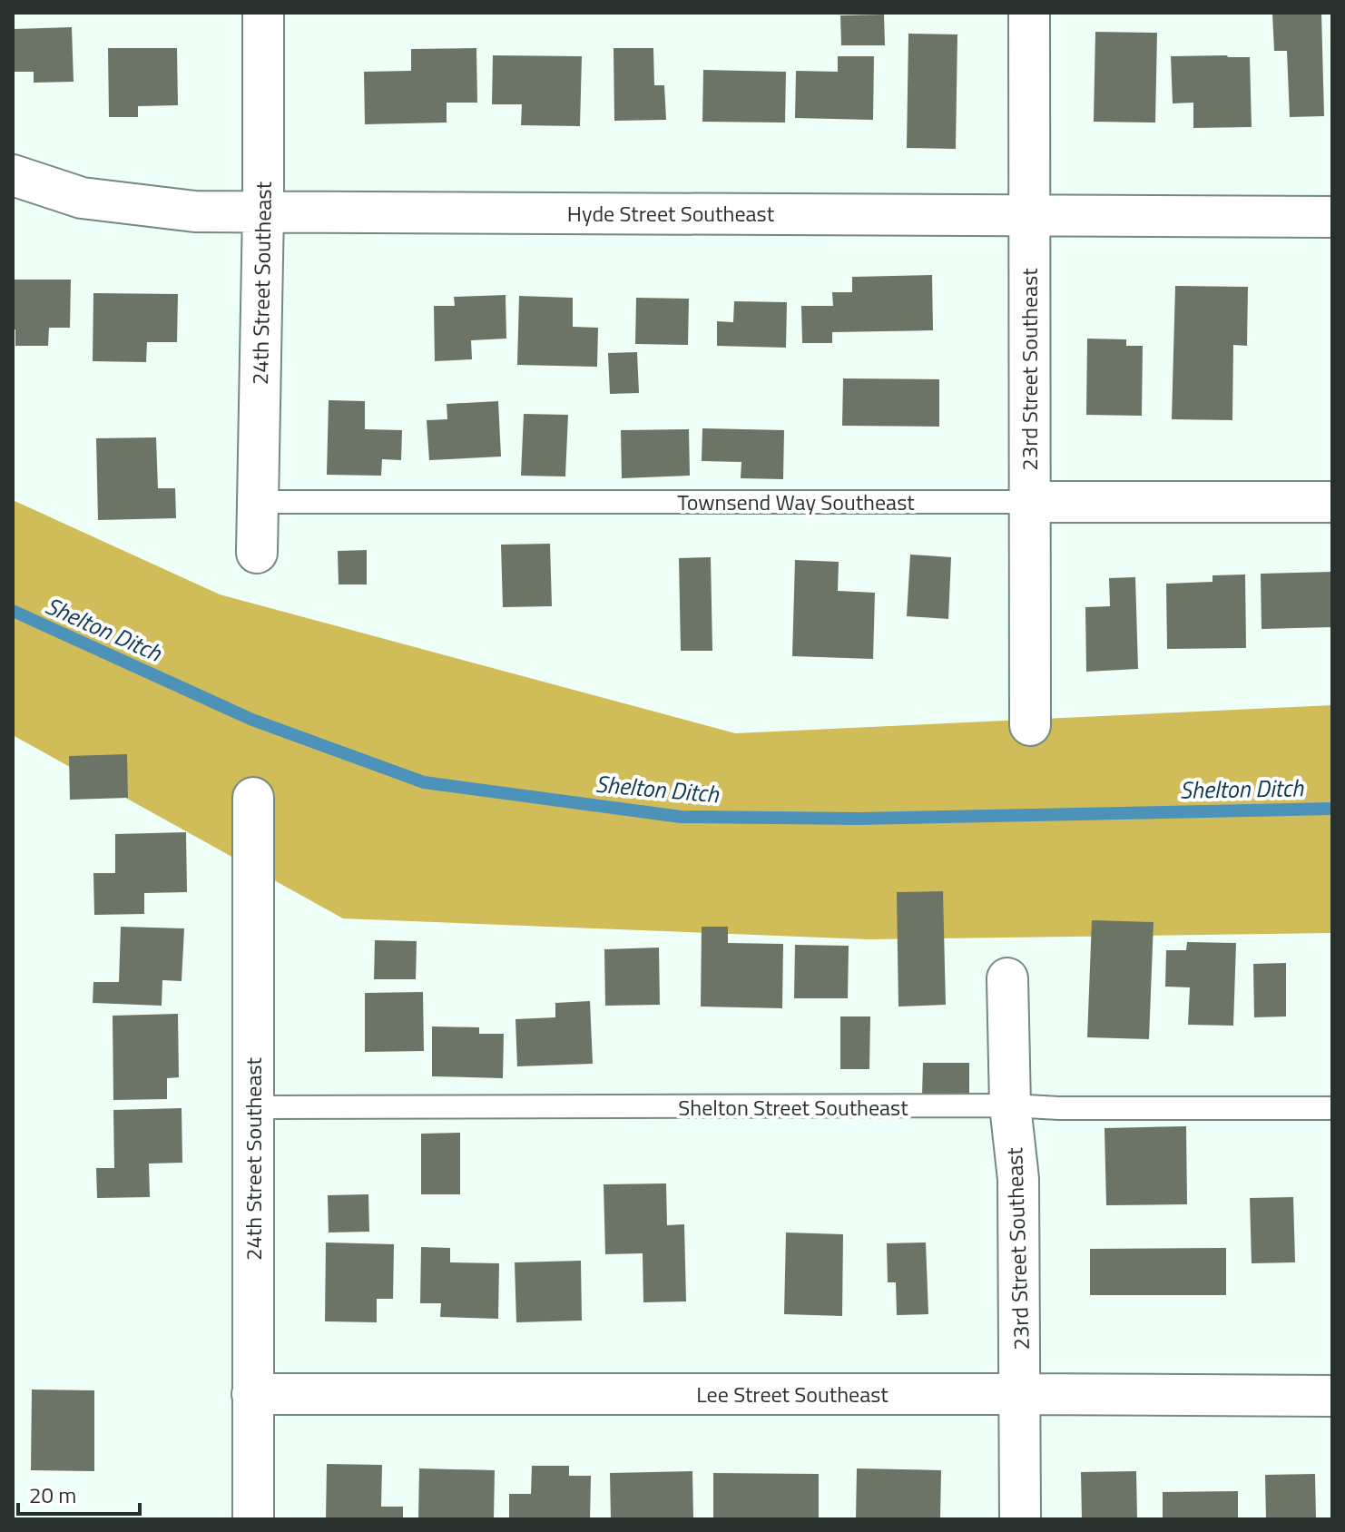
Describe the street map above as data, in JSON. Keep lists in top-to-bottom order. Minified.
{"streets":{"street":["Hyde Street Southeast","24th Street Southeast","23rd Street Southeast","Townsend Way Southeast","Lee Street Southeast"],"lane":["Shelton Street Southeast"]},"crossings":[["Hyde Street Southeast","24th Street Southeast"],["Hyde Street Southeast","23rd Street Southeast"],["24th Street Southeast","Townsend Way Southeast"],["24th Street Southeast","Shelton Street Southeast"],["24th Street Southeast","Lee Street Southeast"],["23rd Street Southeast","Townsend Way Southeast"],["23rd Street Southeast","Shelton Street Southeast"],["23rd Street Southeast","Lee Street Southeast"]],"water":["Shelton Ditch"],"scale_bar":"20 m"}
